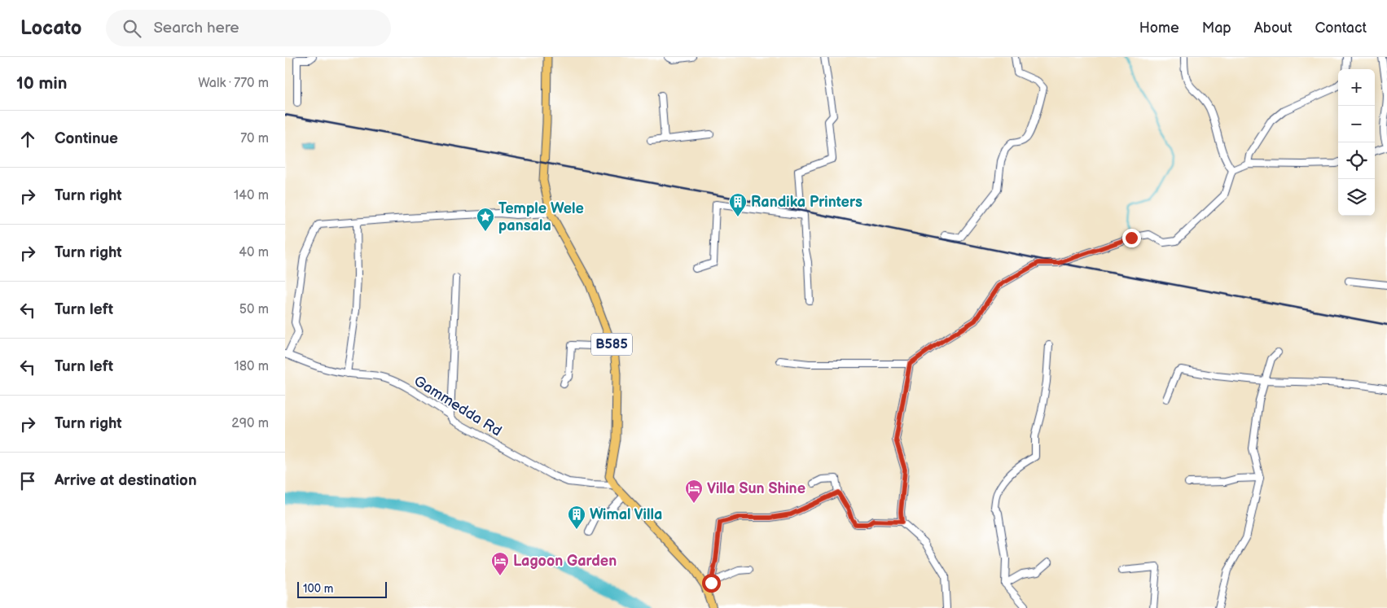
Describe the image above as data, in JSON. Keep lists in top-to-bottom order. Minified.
{"streets":{"main road":["B585"],"street":["Gammedda Rd"]},"crossings":[["B585","Gammedda Rd"]],"places":{"building":["Randika Printers","Wimal Villa"],"place":["Temple Wele pansala"],"hotel":["Villa Sun Shine","Lagoon Garden"]},"scale_bar":"100 m","page":{"header":"Locato","search":"Search here","nav":["Home","Map","About","Contact"],"heading":["10 min","Walk · 770 m"],"map_buttons":["+","−"],"list":[["Continue","70 m"],["Turn right","140 m"],["Turn right","40 m"],["Turn left","50 m"],["Turn left","180 m"],["Turn right","290 m"],"Arrive at destination"],"scale":"100 m"}}
